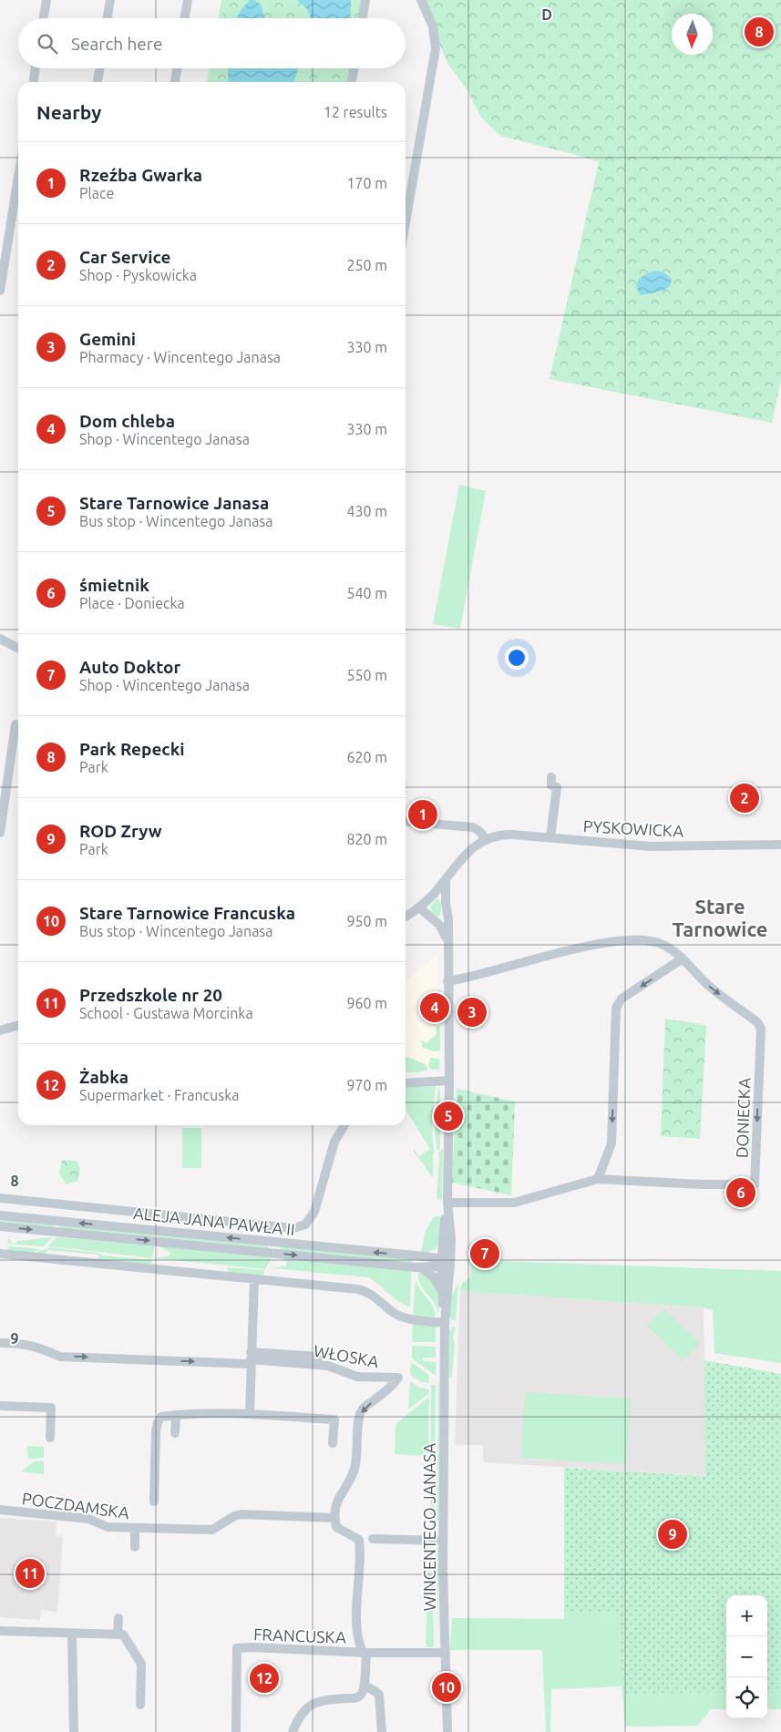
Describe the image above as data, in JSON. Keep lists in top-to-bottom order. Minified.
{"streets":{"street":["PYSKOWICKA","DONIECKA","ALEJA JANA PAWŁA II","WŁOSKA","POCZDAMSKA","WINCENTEGO JANASA","FRANCUSKA"]},"crossings":[["DONIECKA","WINCENTEGO JANASA"],["ALEJA JANA PAWŁA II","WINCENTEGO JANASA"],["WŁOSKA","POCZDAMSKA"],["WINCENTEGO JANASA","FRANCUSKA"]],"districts":["Stare Tarnowice"],"north":"bottom","page":{"pins":["8","2","1","4","3","5","6","7","9","11","12","10"],"search":"Search here","heading":["Nearby","12 results"],"list":[{"mark":"1","name":"Rzeźba Gwarka","note":"Place","value":"170 m"},{"mark":"2","name":"Car Service","note":"Shop · Pyskowicka","value":"250 m"},{"mark":"3","name":"Gemini","note":"Pharmacy · Wincentego Janasa","value":"330 m"},{"mark":"4","name":"Dom chleba","note":"Shop · Wincentego Janasa","value":"330 m"},{"mark":"5","name":"Stare Tarnowice Janasa","note":"Bus stop · Wincentego Janasa","value":"430 m"},{"mark":"6","name":"śmietnik","note":"Place · Doniecka","value":"540 m"},{"mark":"7","name":"Auto Doktor","note":"Shop · Wincentego Janasa","value":"550 m"},{"mark":"8","name":"Park Repecki","note":"Park","value":"620 m"},{"mark":"9","name":"ROD Zryw","note":"Park","value":"820 m"},{"mark":"10","name":"Stare Tarnowice Francuska","note":"Bus stop · Wincentego Janasa","value":"950 m"},{"mark":"11","name":"Przedszkole nr 20","note":"School · Gustawa Morcinka","value":"960 m"},{"mark":"12","name":"Żabka","note":"Supermarket · Francuska","value":"970 m"}],"map_buttons":["+","−"]},"grid":{"columns":["D"],"rows":["8","9"]}}
